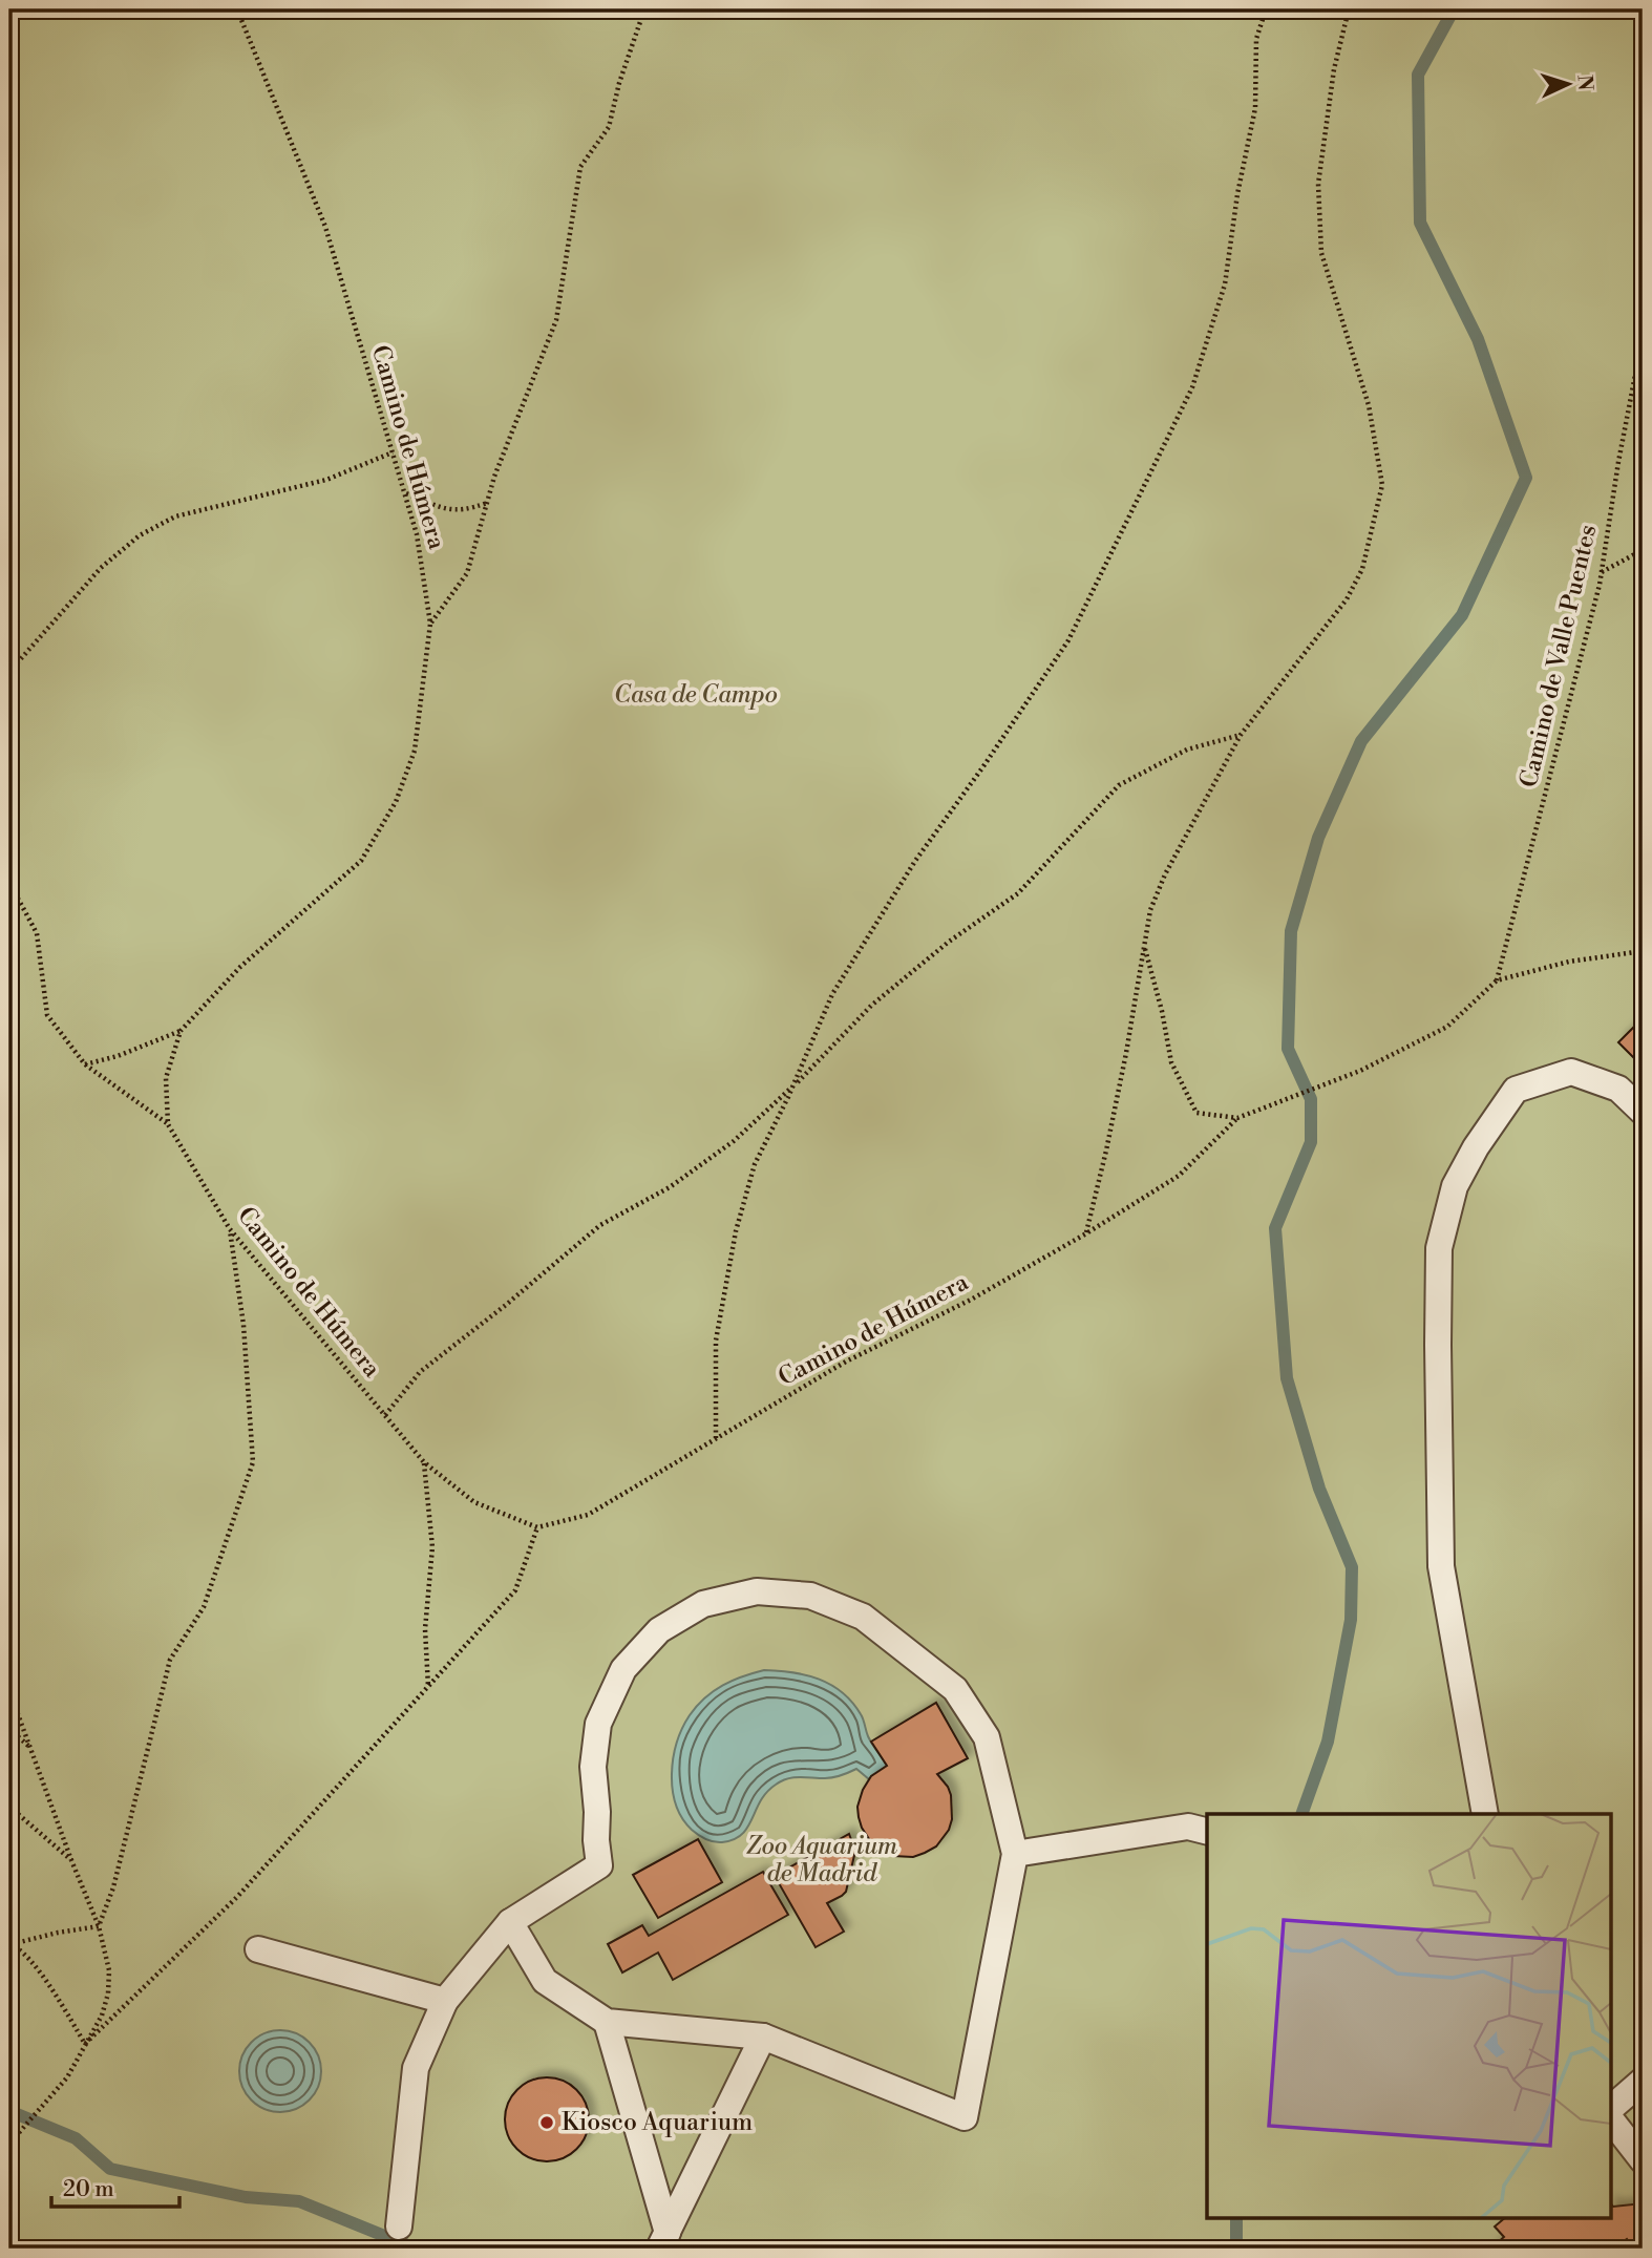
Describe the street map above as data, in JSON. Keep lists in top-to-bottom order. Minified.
{"streets":{"path":["Camino de Húmera","Camino de Valle Puentes"]},"parks":["Casa de Campo","Zoo Aquarium de Madrid"],"places":["Kiosco Aquarium"],"scale_bar":"20 m","north":"right"}
